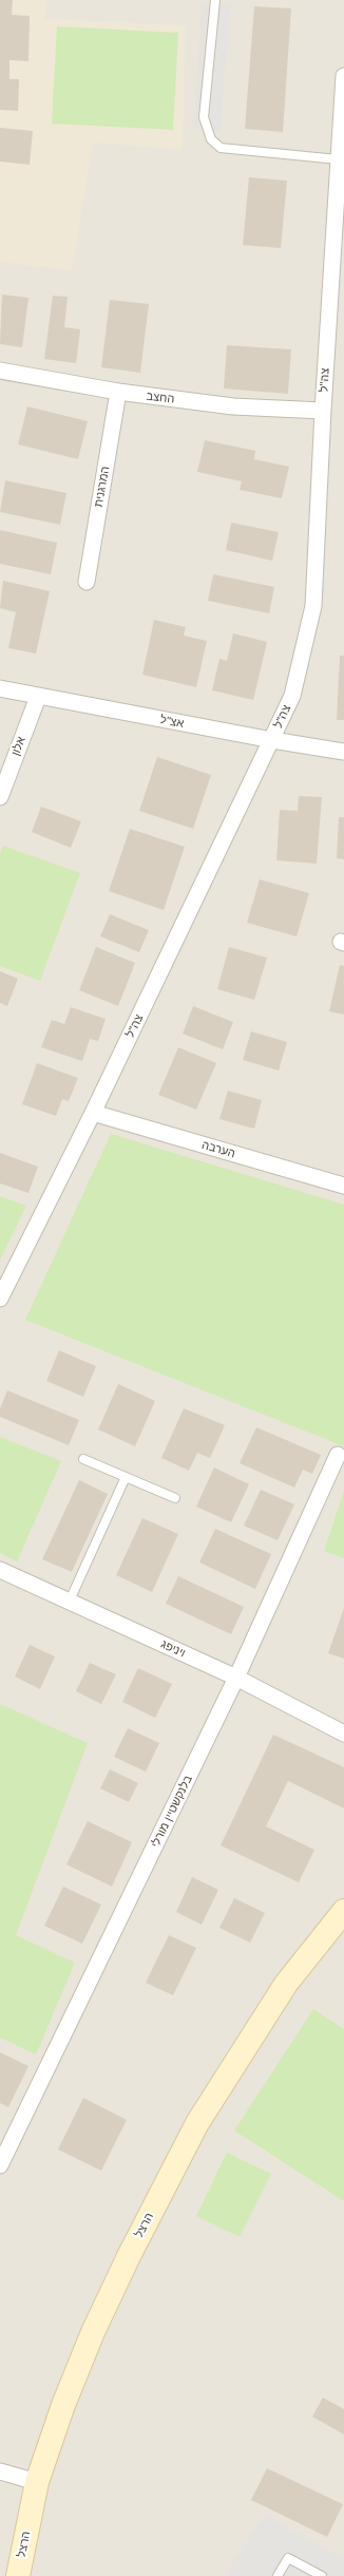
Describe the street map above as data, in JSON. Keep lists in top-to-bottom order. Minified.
{"streets":{"street":["צה\"ל","החצב","המרגנית","אצ\"ל","אלון","הערבה","ויניפג","בלנקשטיין מורלי","הרצל"]},"crossings":[["צה\"ל","החצב"],["צה\"ל","אצ\"ל"],["צה\"ל","הערבה"],["החצב","המרגנית"],["אצ\"ל","אלון"],["ויניפג","בלנקשטיין מורלי"]]}
